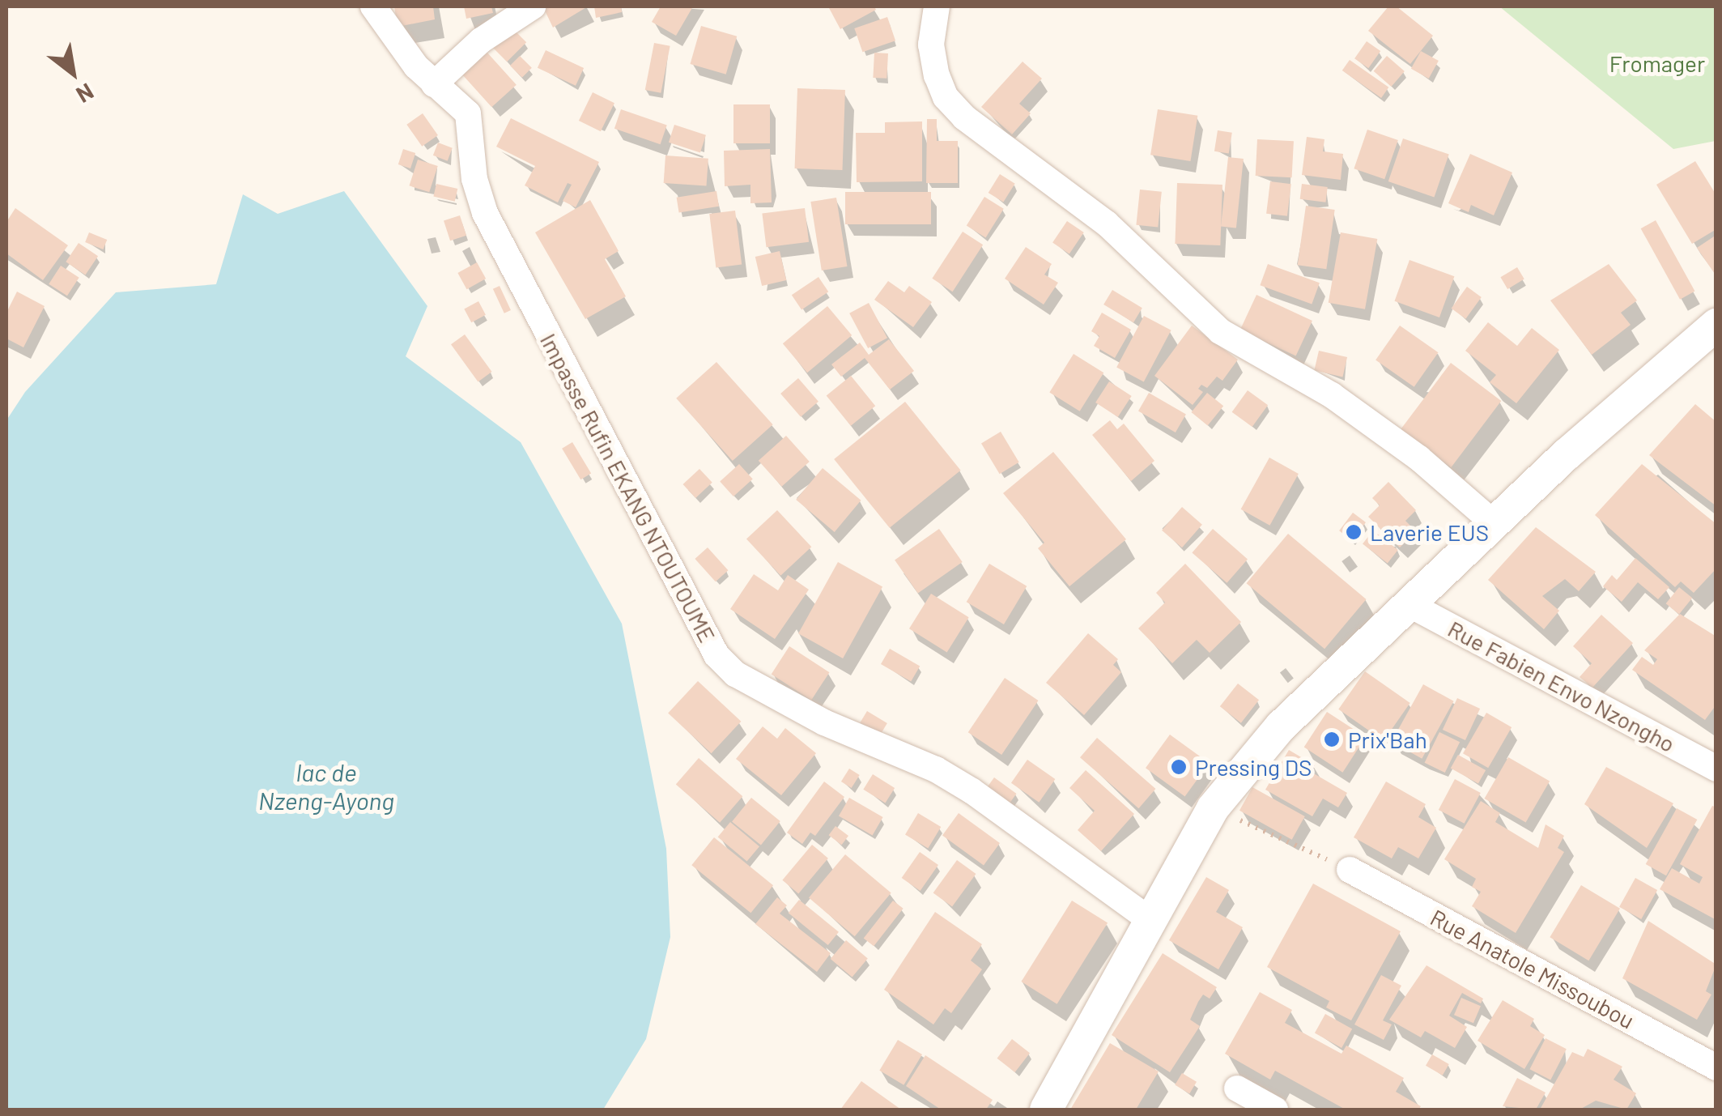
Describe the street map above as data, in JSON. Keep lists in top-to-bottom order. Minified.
{"streets":{"street":["Impasse Rufin EKANG NTOUTOUME","Rue Fabien Envo Nzongho","Rue Anatole Missoubou"]},"water":["lac de Nzeng-Ayong"],"parks":["Fromager"],"places":["Laverie EUS","Prix'Bah","Pressing DS"],"north":"bottom right"}
